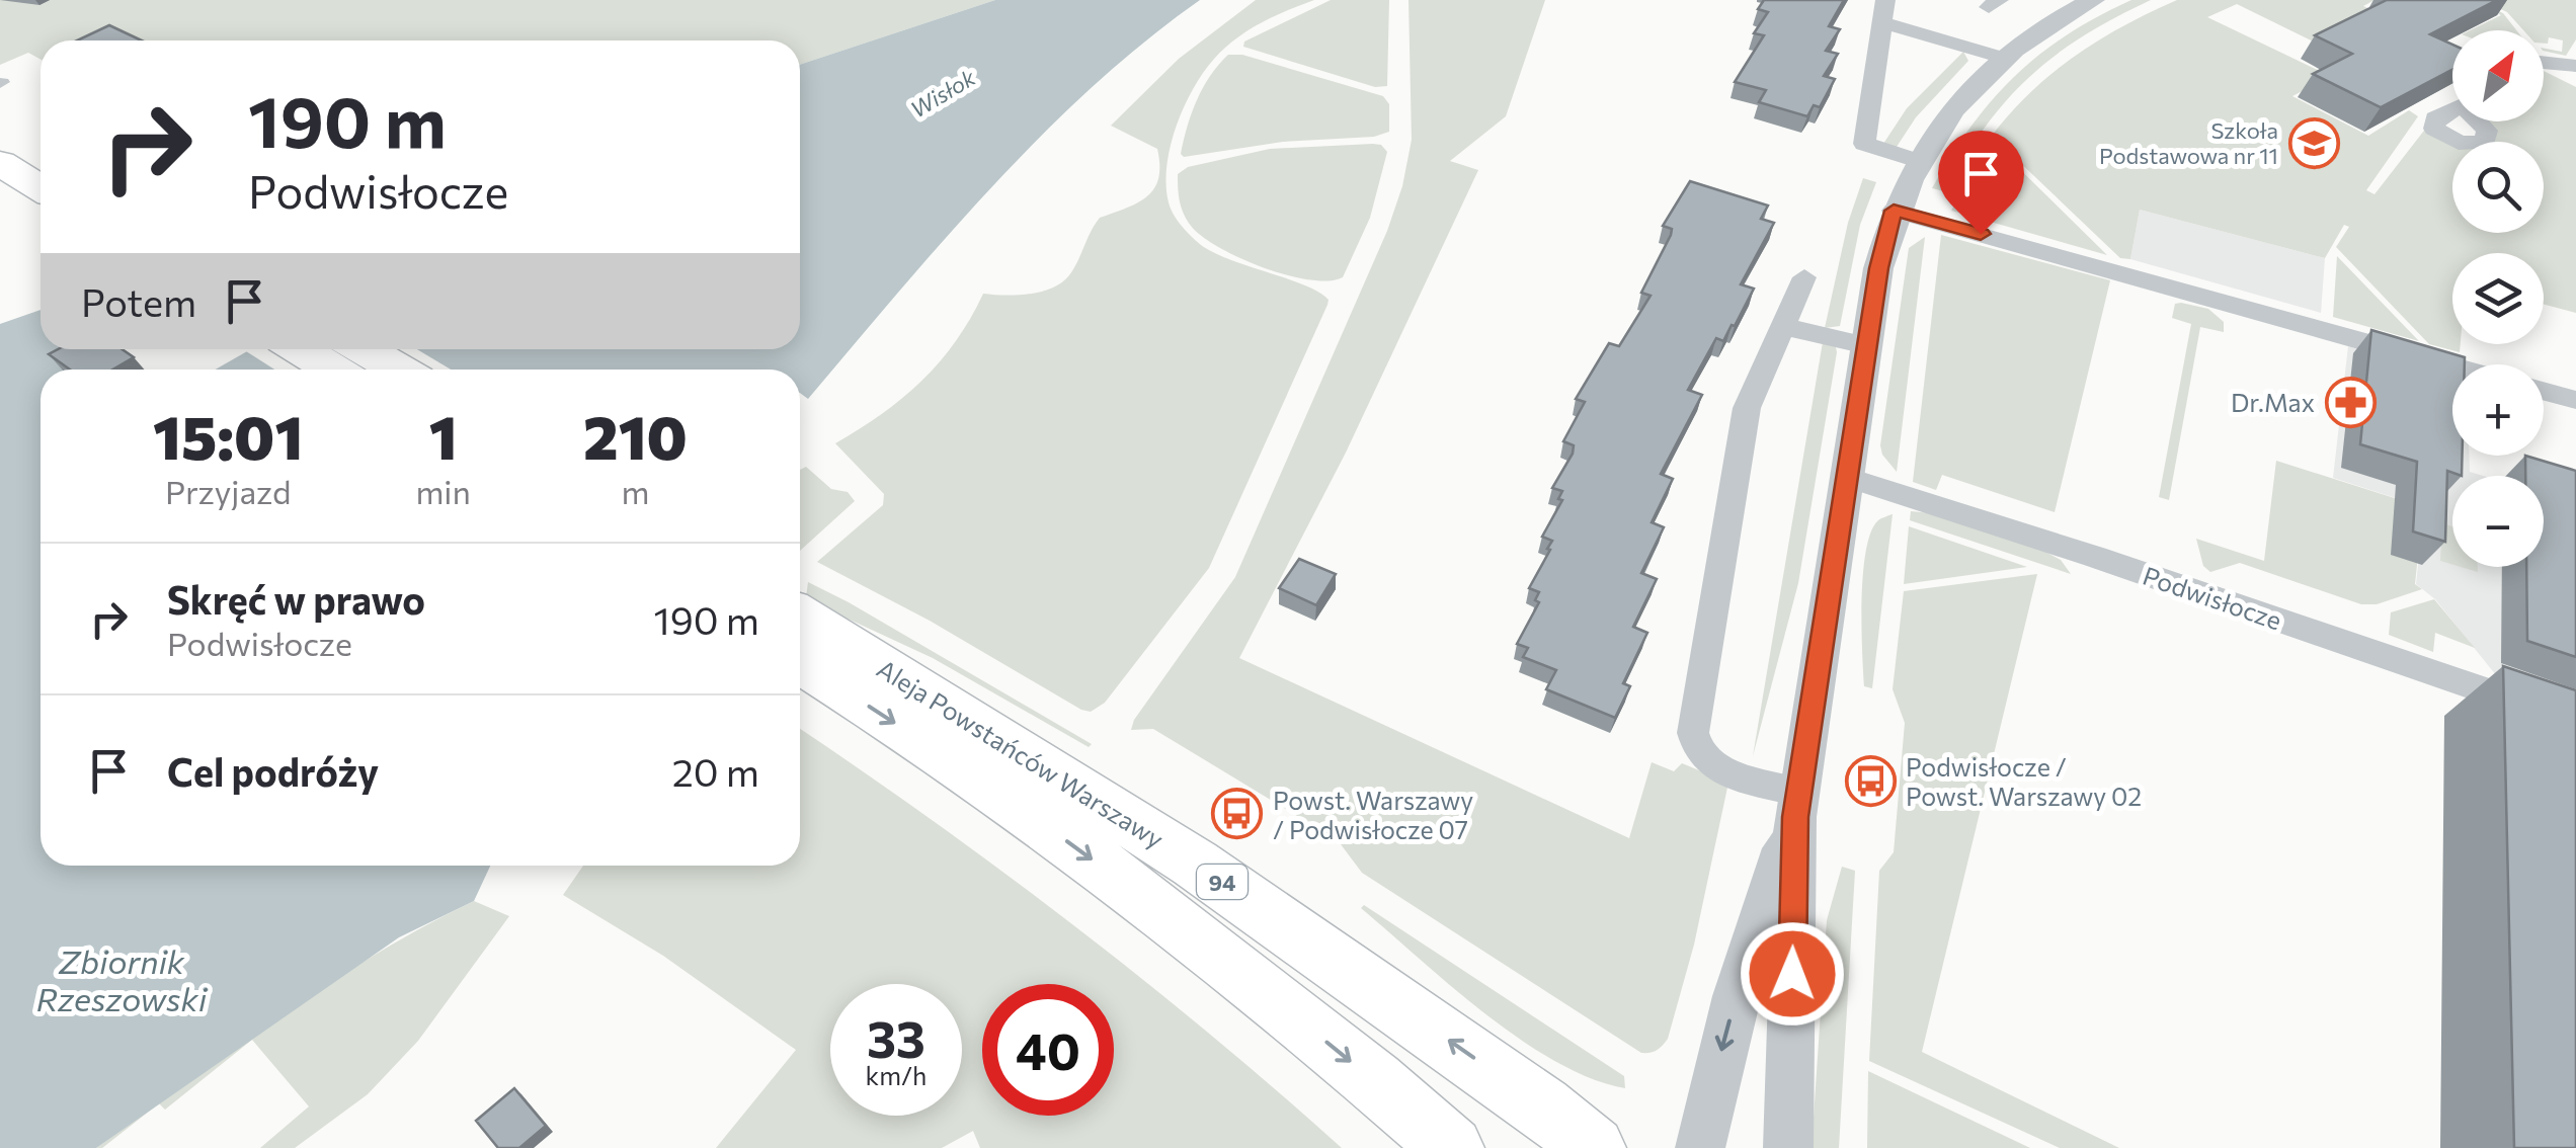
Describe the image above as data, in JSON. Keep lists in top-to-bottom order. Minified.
{"streets":{"main road":["Aleja Powstańców Warszawy","94"],"street":["Podwisłocze"]},"water":["Wisłok","Zbiornik Rzeszowski"],"places":{"school or university":["Szkoła Podstawowa nr 11"],"pharmacy":["Dr.Max"],"bus stop":["Podwisłocze / Powst. Warszawy 02","Powst. Warszawy / Podwisłocze 07"]},"north":"top right","page":{"map_buttons":["+","−"],"turn":["190 m","Podwisłocze"],"then":"Potem","eta":["15:01","Przyjazd","1","min","210","m"],"list":[{"name":"Skręć w prawo","note":"Podwisłocze","value":"190 m"},{"name":"Cel podróży","value":"20 m"}],"speed":"33 km/h","limit":"40"}}
